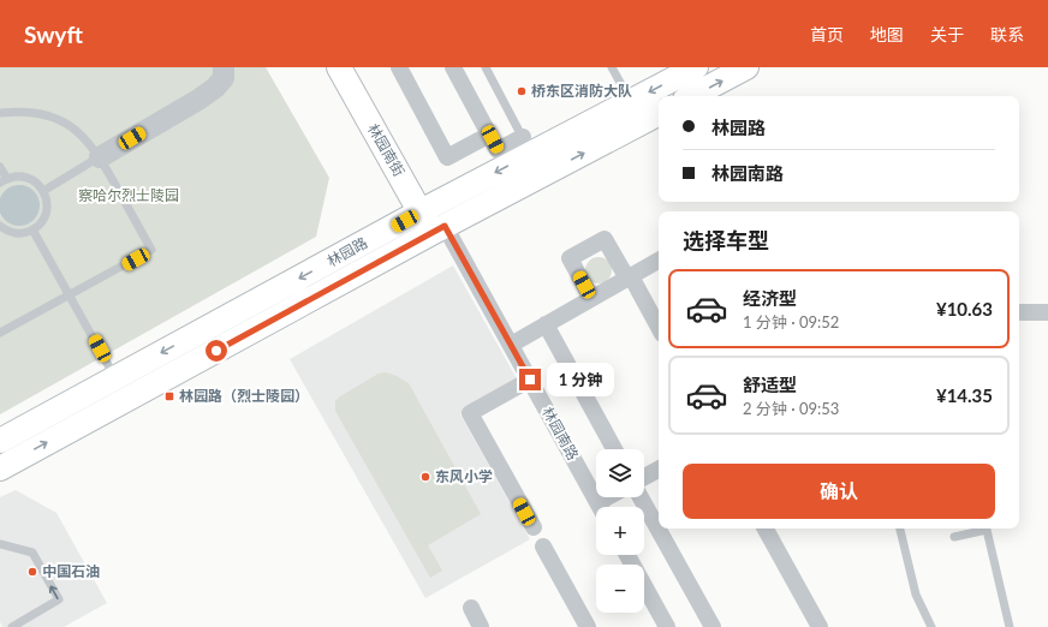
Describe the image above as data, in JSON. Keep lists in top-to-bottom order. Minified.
{"streets":{"main road":["林园南街","林园路"],"street":["林园南路"]},"crossings":[["林园南街","林园路"],["林园南街","林园南路"],["林园路","林园南路"]],"parks":["察哈尔烈士陵园"],"places":{"other":["桥东区消防大队","东风小学","中国石油"],"transit":["林园路（烈士陵园）"]},"page":{"header":"Swyft","nav":["首页","地图","关于","联系"],"banner":["林园路","林园南路"],"heading":"选择车型","list":[{"name":"经济型","note":"1 分钟 · 09:52","value":"¥10.63"},{"name":"舒适型","note":"2 分钟 · 09:53","value":"¥14.35"}],"bubble":"1 分钟","map_buttons":["+","−"],"buttons":"确认"}}
